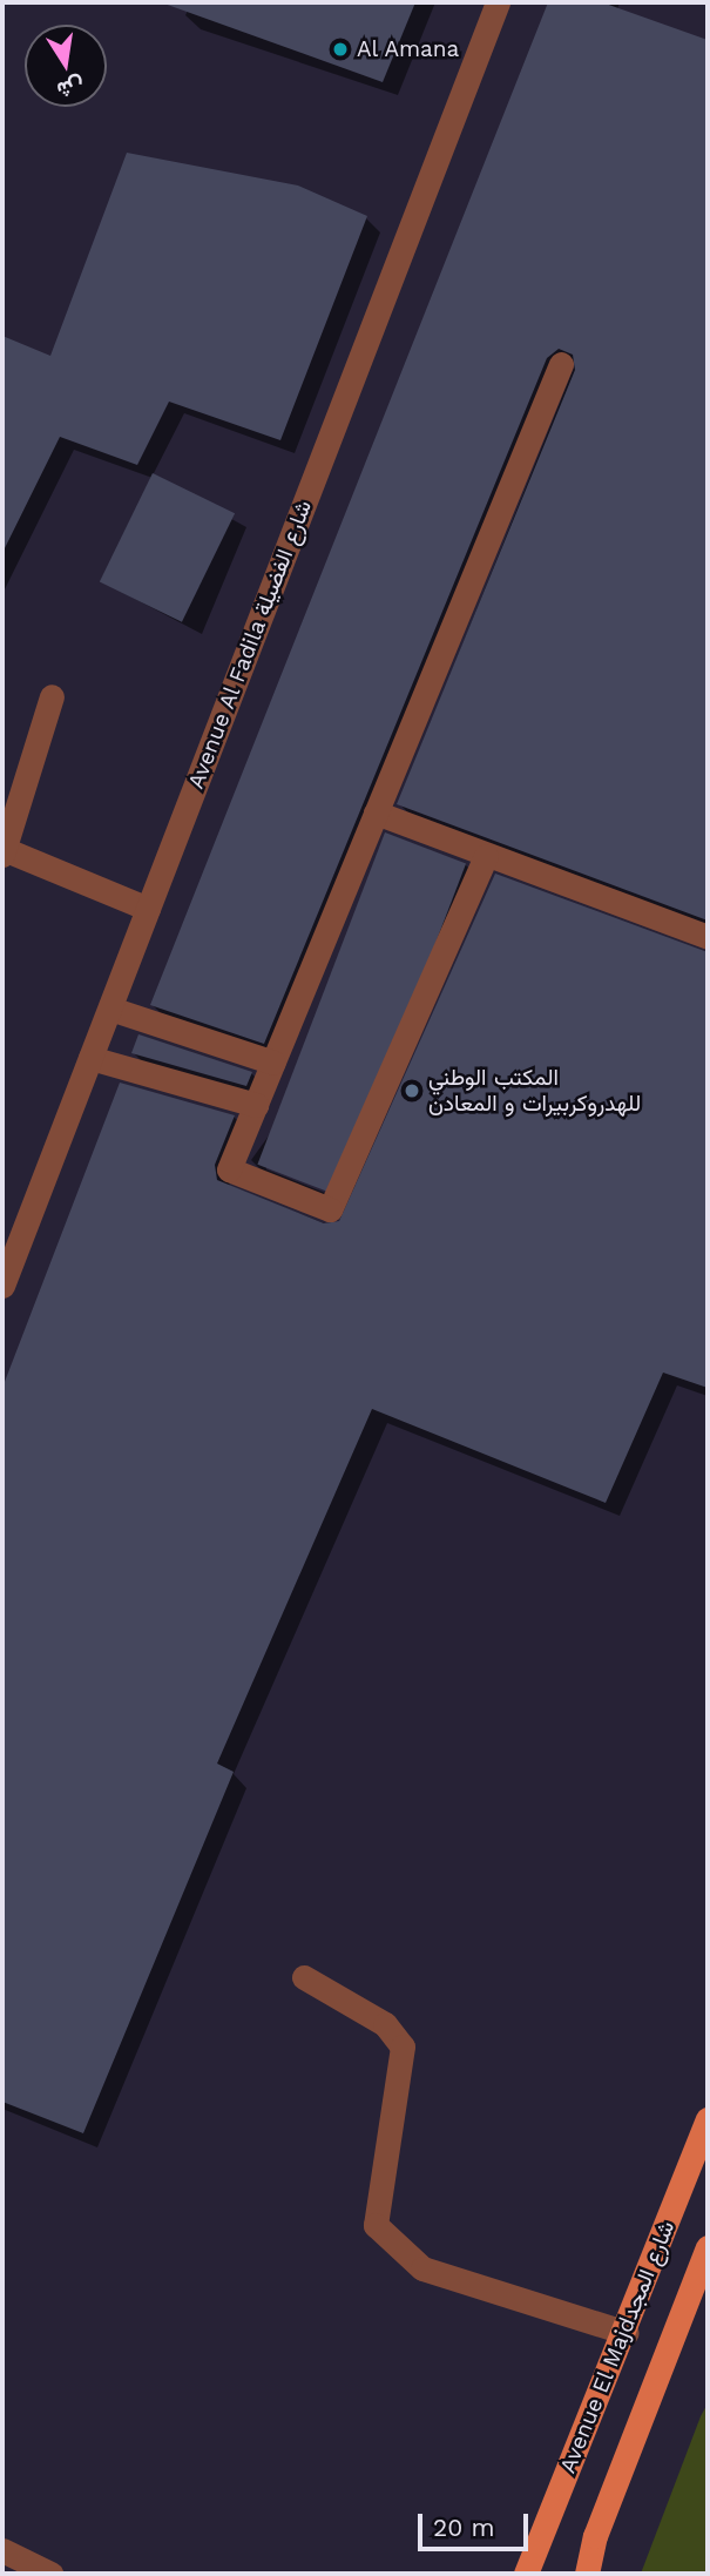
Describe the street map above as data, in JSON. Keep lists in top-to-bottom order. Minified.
{"streets":{"main road":["Avenue El Majdشارع المجد"],"street":["Avenue Al Fadila شارع الفضيلة"]},"places":["Al Amana","المكتب الوطني للهدروكربيرات و المعادن"],"scale_bar":"20 m","north":"bottom"}
